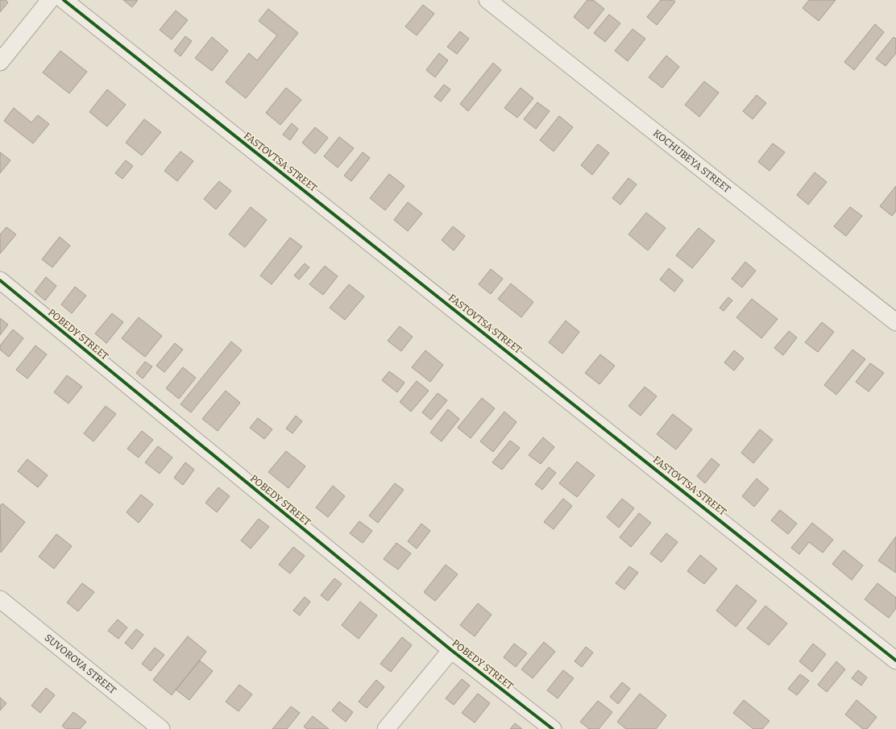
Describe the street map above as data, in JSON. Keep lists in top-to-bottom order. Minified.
{"streets":{"street":["KOCHUBEYA STREET","FASTOVTSA STREET","POBEDY STREET","SUVOROVA STREET"]}}
